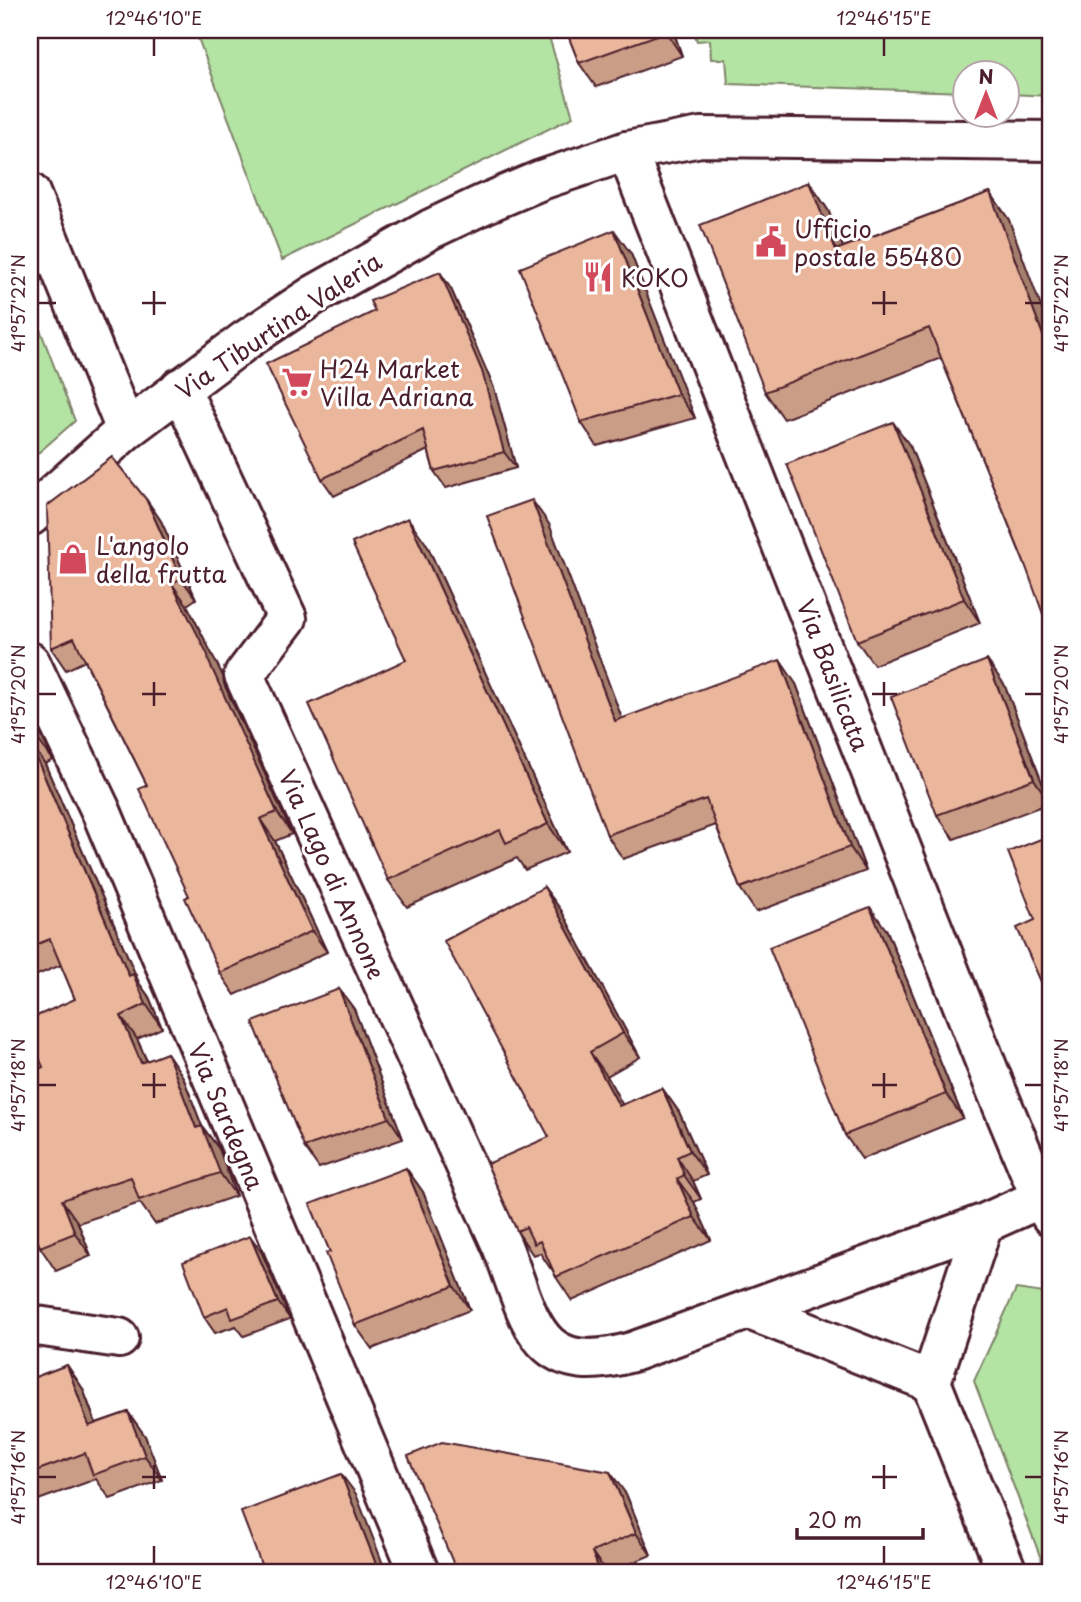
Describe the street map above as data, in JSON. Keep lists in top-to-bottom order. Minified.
{"streets":{"street":["Via Tiburtina Valeria","Via Basilicata","Via Lago di Annone","Via Sardegna"]},"crossings":[["Via Tiburtina Valeria","Via Basilicata"],["Via Tiburtina Valeria","Via Lago di Annone"]],"places":{"public building":["Ufficio postale 55480"],"restaurant":["KOKO"],"supermarket":["H24 Market Villa Adriana"],"shop":["L'angolo della frutta"]},"scale_bar":"20 m","north":"top","coordinates":["12°46'10\"E","12°46'15\"E","41°57'22\"N","41°57'20\"N","41°57'18\"N","41°57'16\"N"]}
